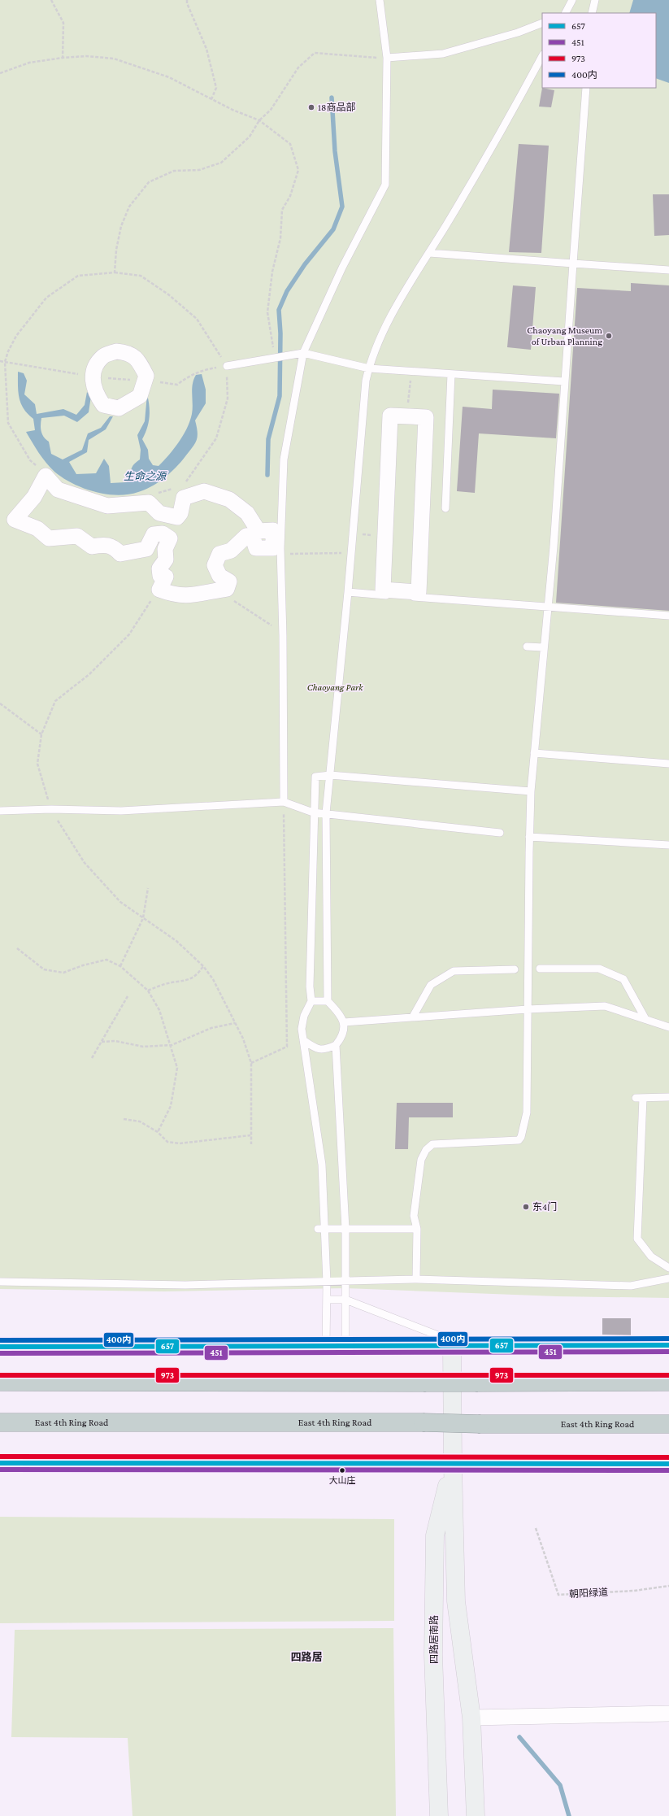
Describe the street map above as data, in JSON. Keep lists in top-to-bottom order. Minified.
{"streets":{"highway":["East 4th Ring Road"],"street":["四路居南路"],"path":["朝阳绿道"]},"districts":["四路居"],"water":["生命之源"],"parks":["Chaoyang Park"],"places":["18商品部","Chaoyang Museum of Urban Planning","东4门","大山庄"],"lines":["transit line 400内","transit line 657","transit line 451","transit line 973"],"legend":["657","451","973","400内"]}
